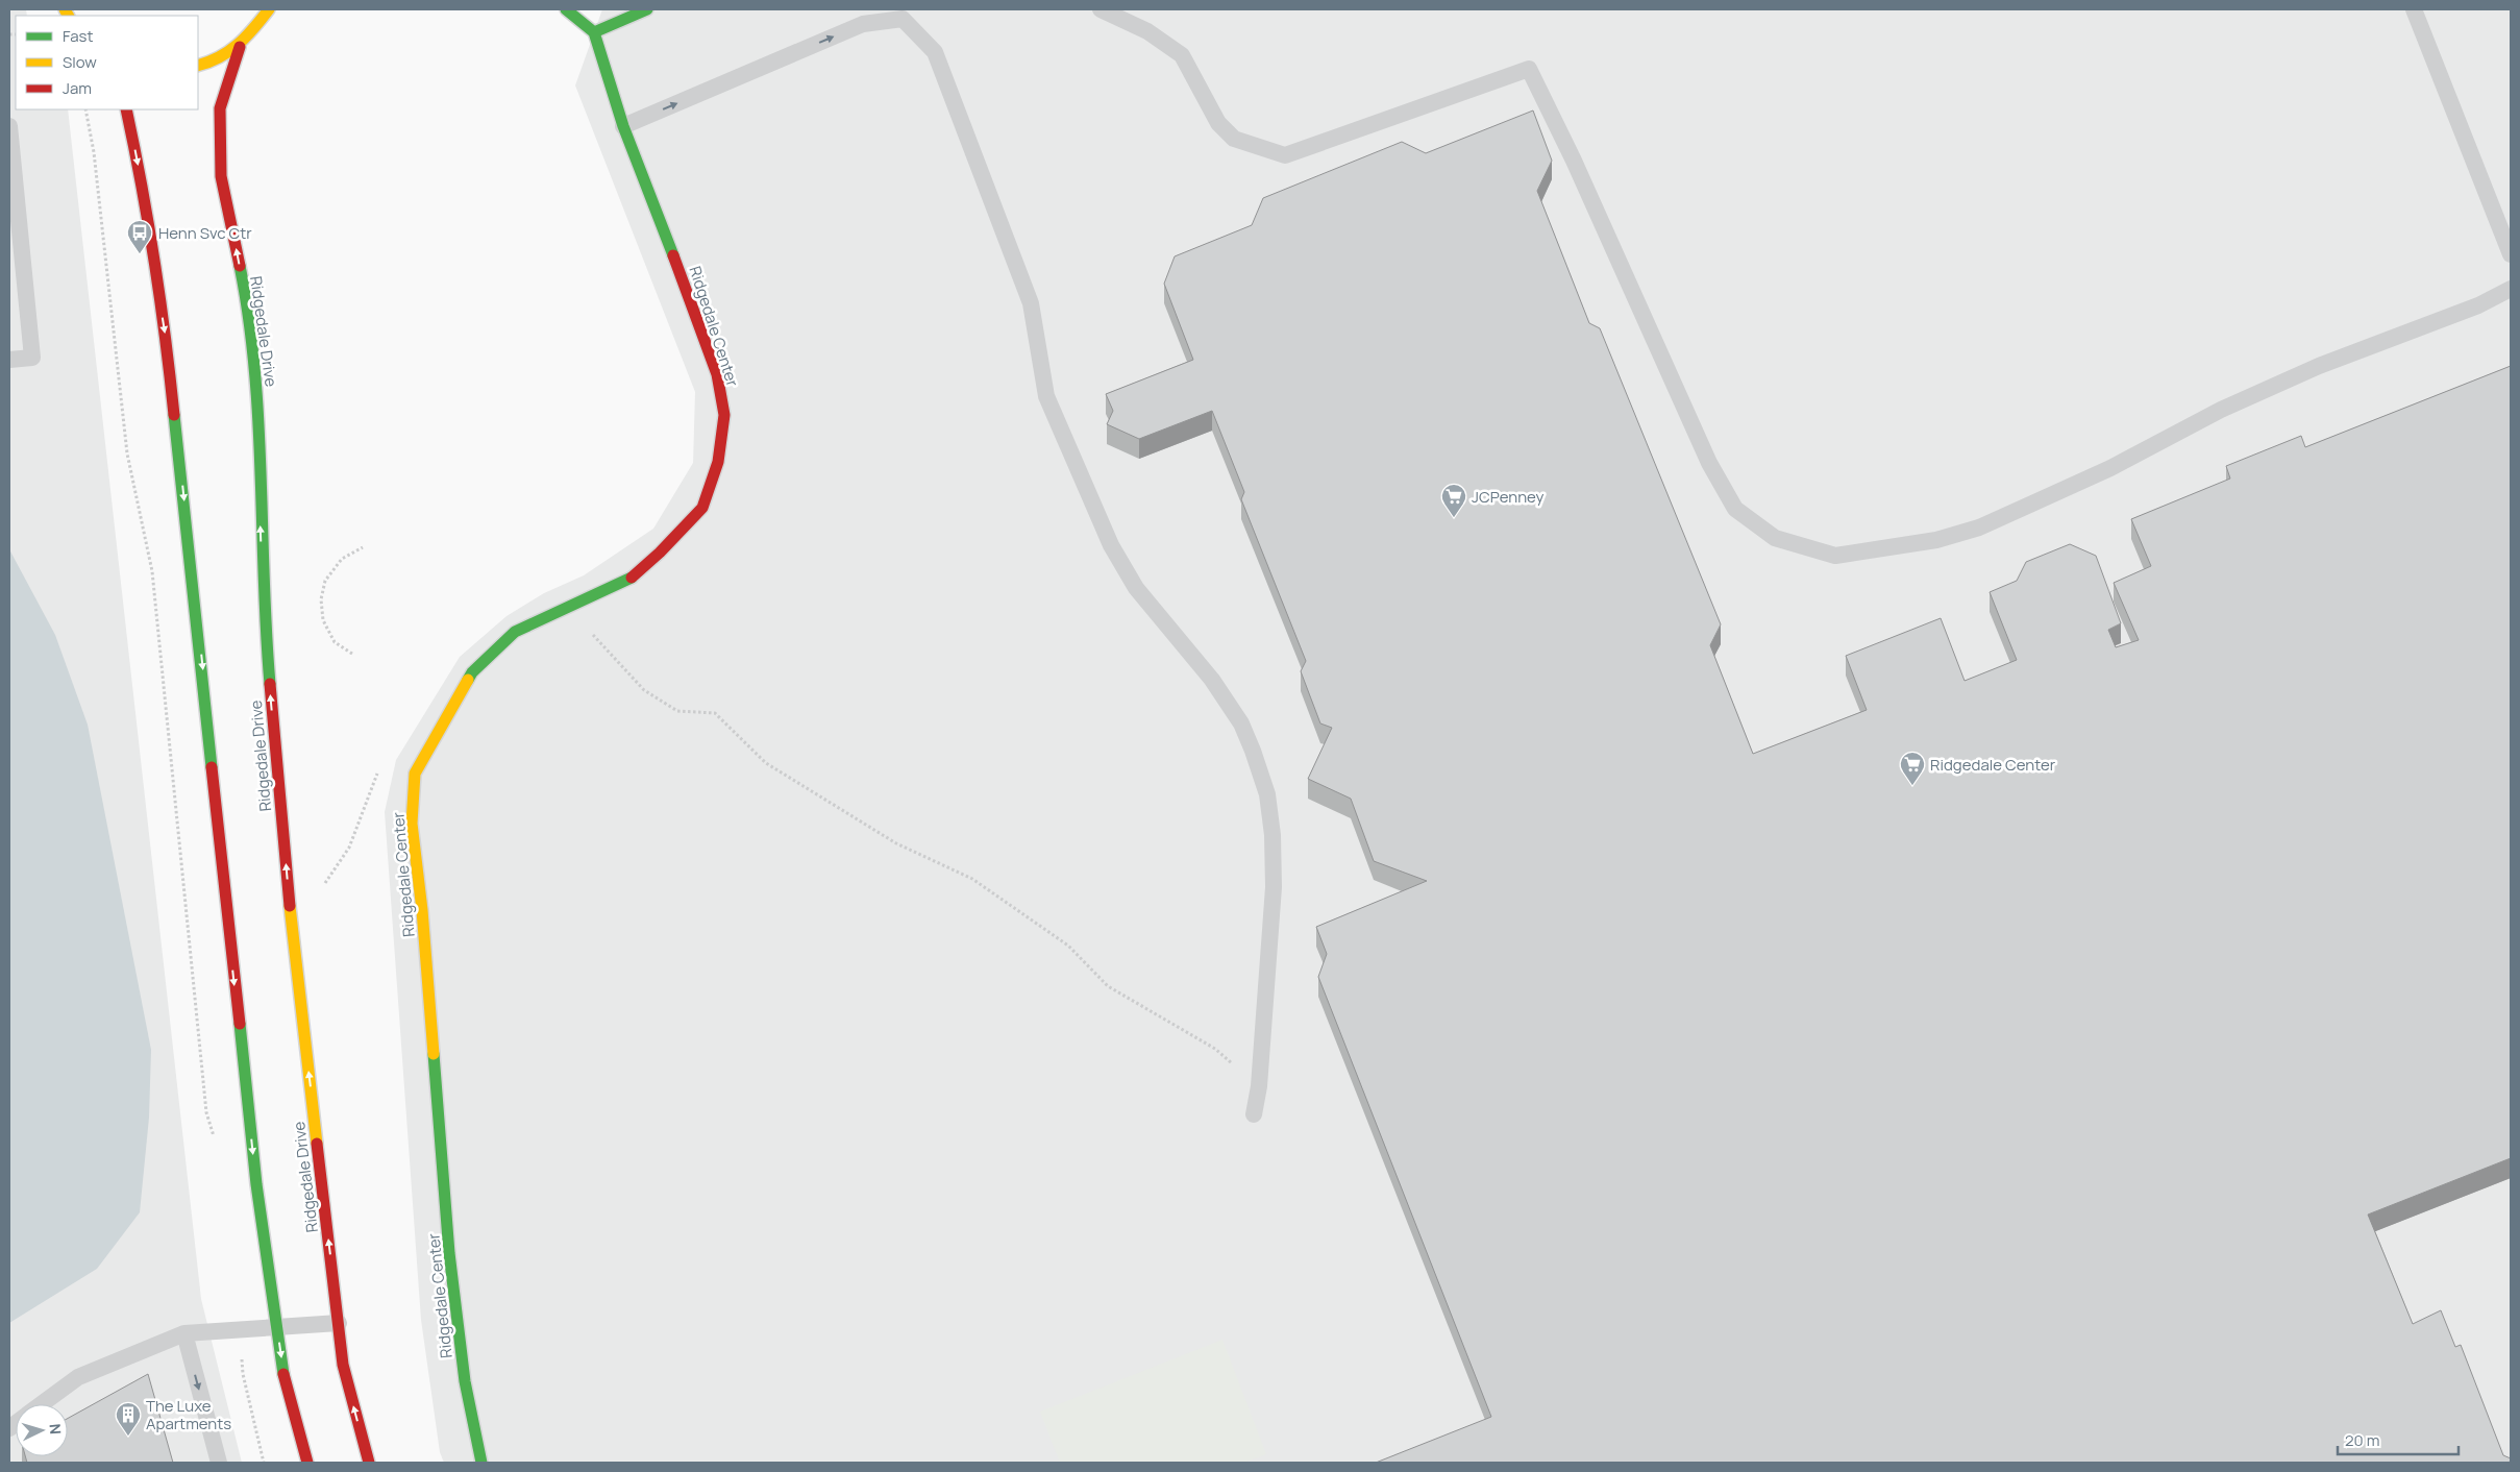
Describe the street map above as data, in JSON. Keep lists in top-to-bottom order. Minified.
{"streets":{"street":["Ridgedale Center","Ridgedale Drive"]},"places":{"bus stop":["Henn Svc Ctr"],"supermarket":["JCPenney","Ridgedale Center"],"building":["The Luxe Apartments"]},"legend":["Fast","Slow","Jam"],"scale_bar":"20 m","north":"right"}
